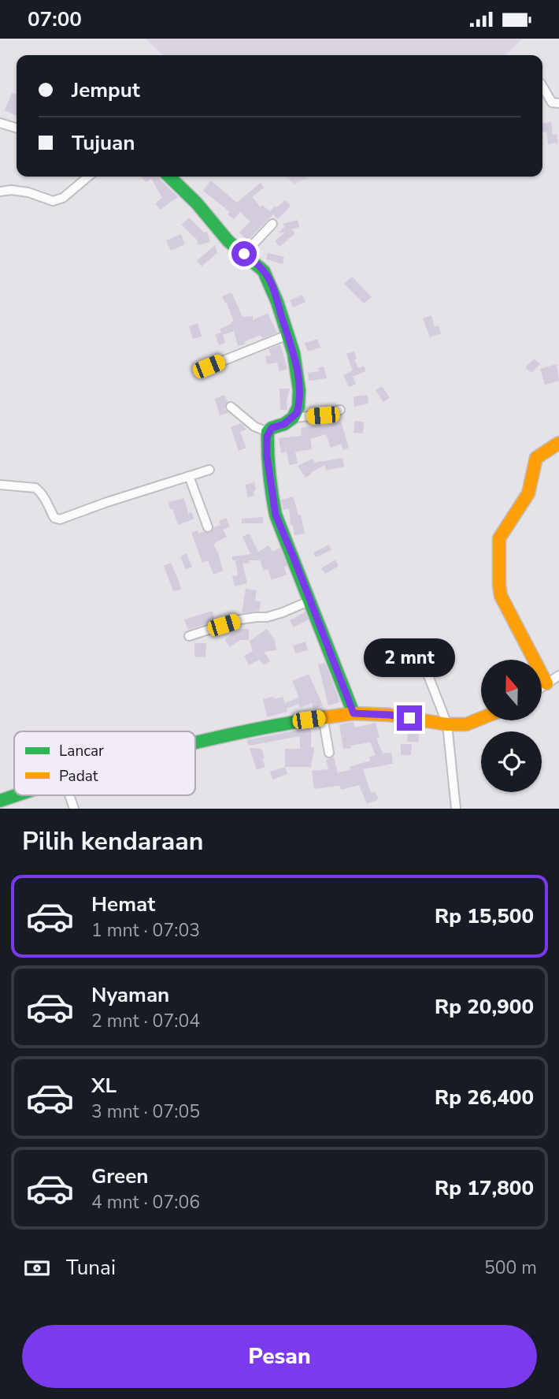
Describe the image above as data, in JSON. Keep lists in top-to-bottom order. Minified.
{"legend":["Lancar","Padat"],"north":"top","page":{"status":"07:00","banner":["Jemput","Tujuan"],"bubble":"2 mnt","heading":"Pilih kendaraan","list":[{"name":"Hemat","note":"1 mnt · 07:03","value":"Rp 15,500"},{"name":"Nyaman","note":"2 mnt · 07:04","value":"Rp 20,900"},{"name":"XL","note":"3 mnt · 07:05","value":"Rp 26,400"},{"name":"Green","note":"4 mnt · 07:06","value":"Rp 17,800"}],"pay":["Tunai","500 m"],"buttons":"Pesan"}}
